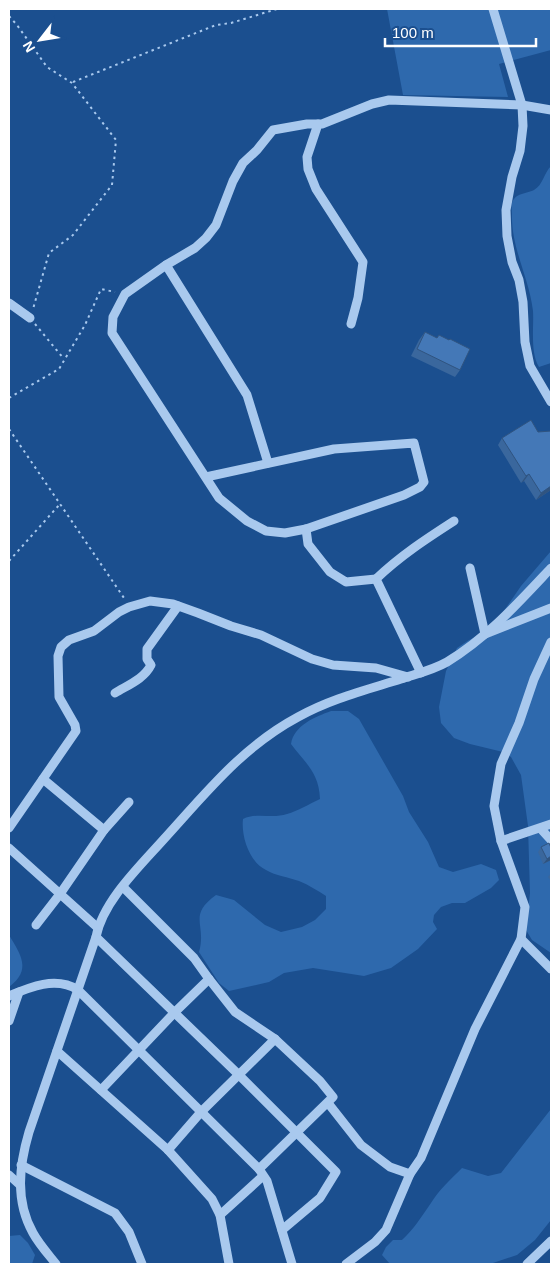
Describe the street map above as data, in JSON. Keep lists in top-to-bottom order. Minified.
{"scale_bar":"100 m","north":"bottom left"}
